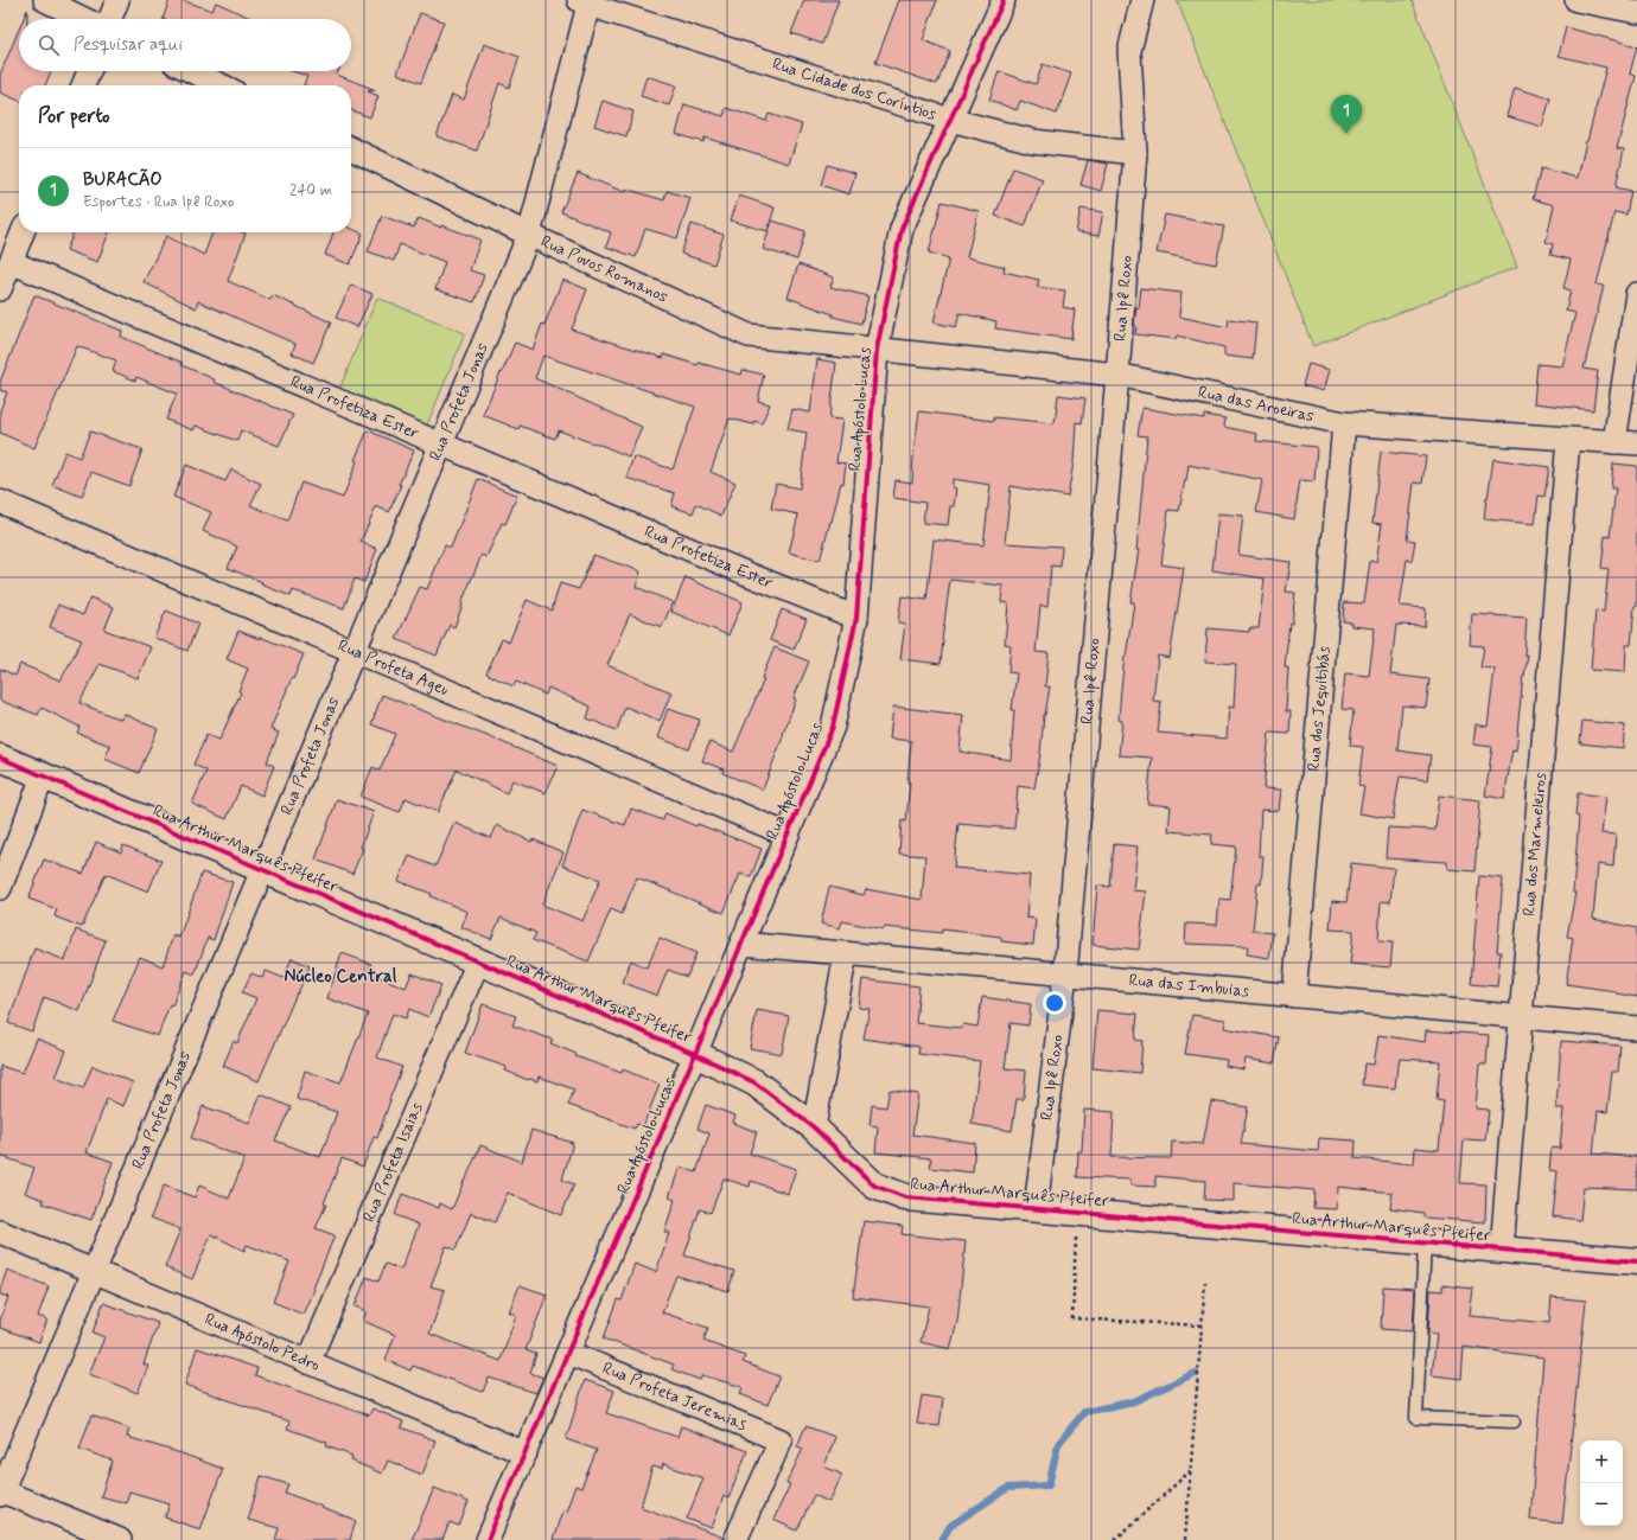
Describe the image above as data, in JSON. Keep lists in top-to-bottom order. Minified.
{"streets":{"street":["Rua Cidade dos Coríntios","Rua Povos Romanos","Rua Ipê Roxo","Rua Profeta Jonas","Rua das Aroeiras","Rua Profetiza Ester","Rua Apóstolo Lucas","Rua Profeta Ageu","Rua dos Jequitibás","Rua dos Marmeleiros","Rua Arthur Marquês Pfeifer","Rua das Imbuias","Rua Profeta Isaias","Rua Apóstolo Pedro","Rua Profeta Jeremias"]},"crossings":[["Rua Cidade dos Coríntios","Rua Ipê Roxo"],["Rua Cidade dos Coríntios","Rua Profeta Jonas"],["Rua Cidade dos Coríntios","Rua Apóstolo Lucas"],["Rua Povos Romanos","Rua Profeta Jonas"],["Rua Povos Romanos","Rua das Aroeiras"],["Rua Povos Romanos","Rua Apóstolo Lucas"],["Rua Ipê Roxo","Rua das Aroeiras"],["Rua Ipê Roxo","Rua Arthur Marquês Pfeifer"],["Rua Ipê Roxo","Rua das Imbuias"],["Rua Profeta Jonas","Rua Profetiza Ester"],["Rua Profeta Jonas","Rua Profeta Ageu"],["Rua Profeta Jonas","Rua Arthur Marquês Pfeifer"],["Rua Profeta Jonas","Rua Apóstolo Pedro"],["Rua das Aroeiras","Rua Apóstolo Lucas"],["Rua das Aroeiras","Rua dos Jequitibás"],["Rua das Aroeiras","Rua dos Marmeleiros"],["Rua Profetiza Ester","Rua Apóstolo Lucas"],["Rua Apóstolo Lucas","Rua Profeta Ageu"],["Rua Apóstolo Lucas","Rua Arthur Marquês Pfeifer"],["Rua Apóstolo Lucas","Rua das Imbuias"],["Rua Apóstolo Lucas","Rua Apóstolo Pedro"],["Rua Apóstolo Lucas","Rua Profeta Jeremias"],["Rua dos Jequitibás","Rua das Imbuias"],["Rua dos Marmeleiros","Rua Arthur Marquês Pfeifer"],["Rua dos Marmeleiros","Rua das Imbuias"],["Rua Arthur Marquês Pfeifer","Rua Profeta Isaias"],["Rua Profeta Isaias","Rua Apóstolo Pedro"]],"districts":["Núcleo Central"],"page":{"search":"Pesquisar aqui","heading":"Por perto","pins":"1","list":[{"mark":"1","name":"BURACÃO","note":"Esportes · Rua Ipê Roxo","value":"240 m"}],"map_buttons":["+","−"]}}
